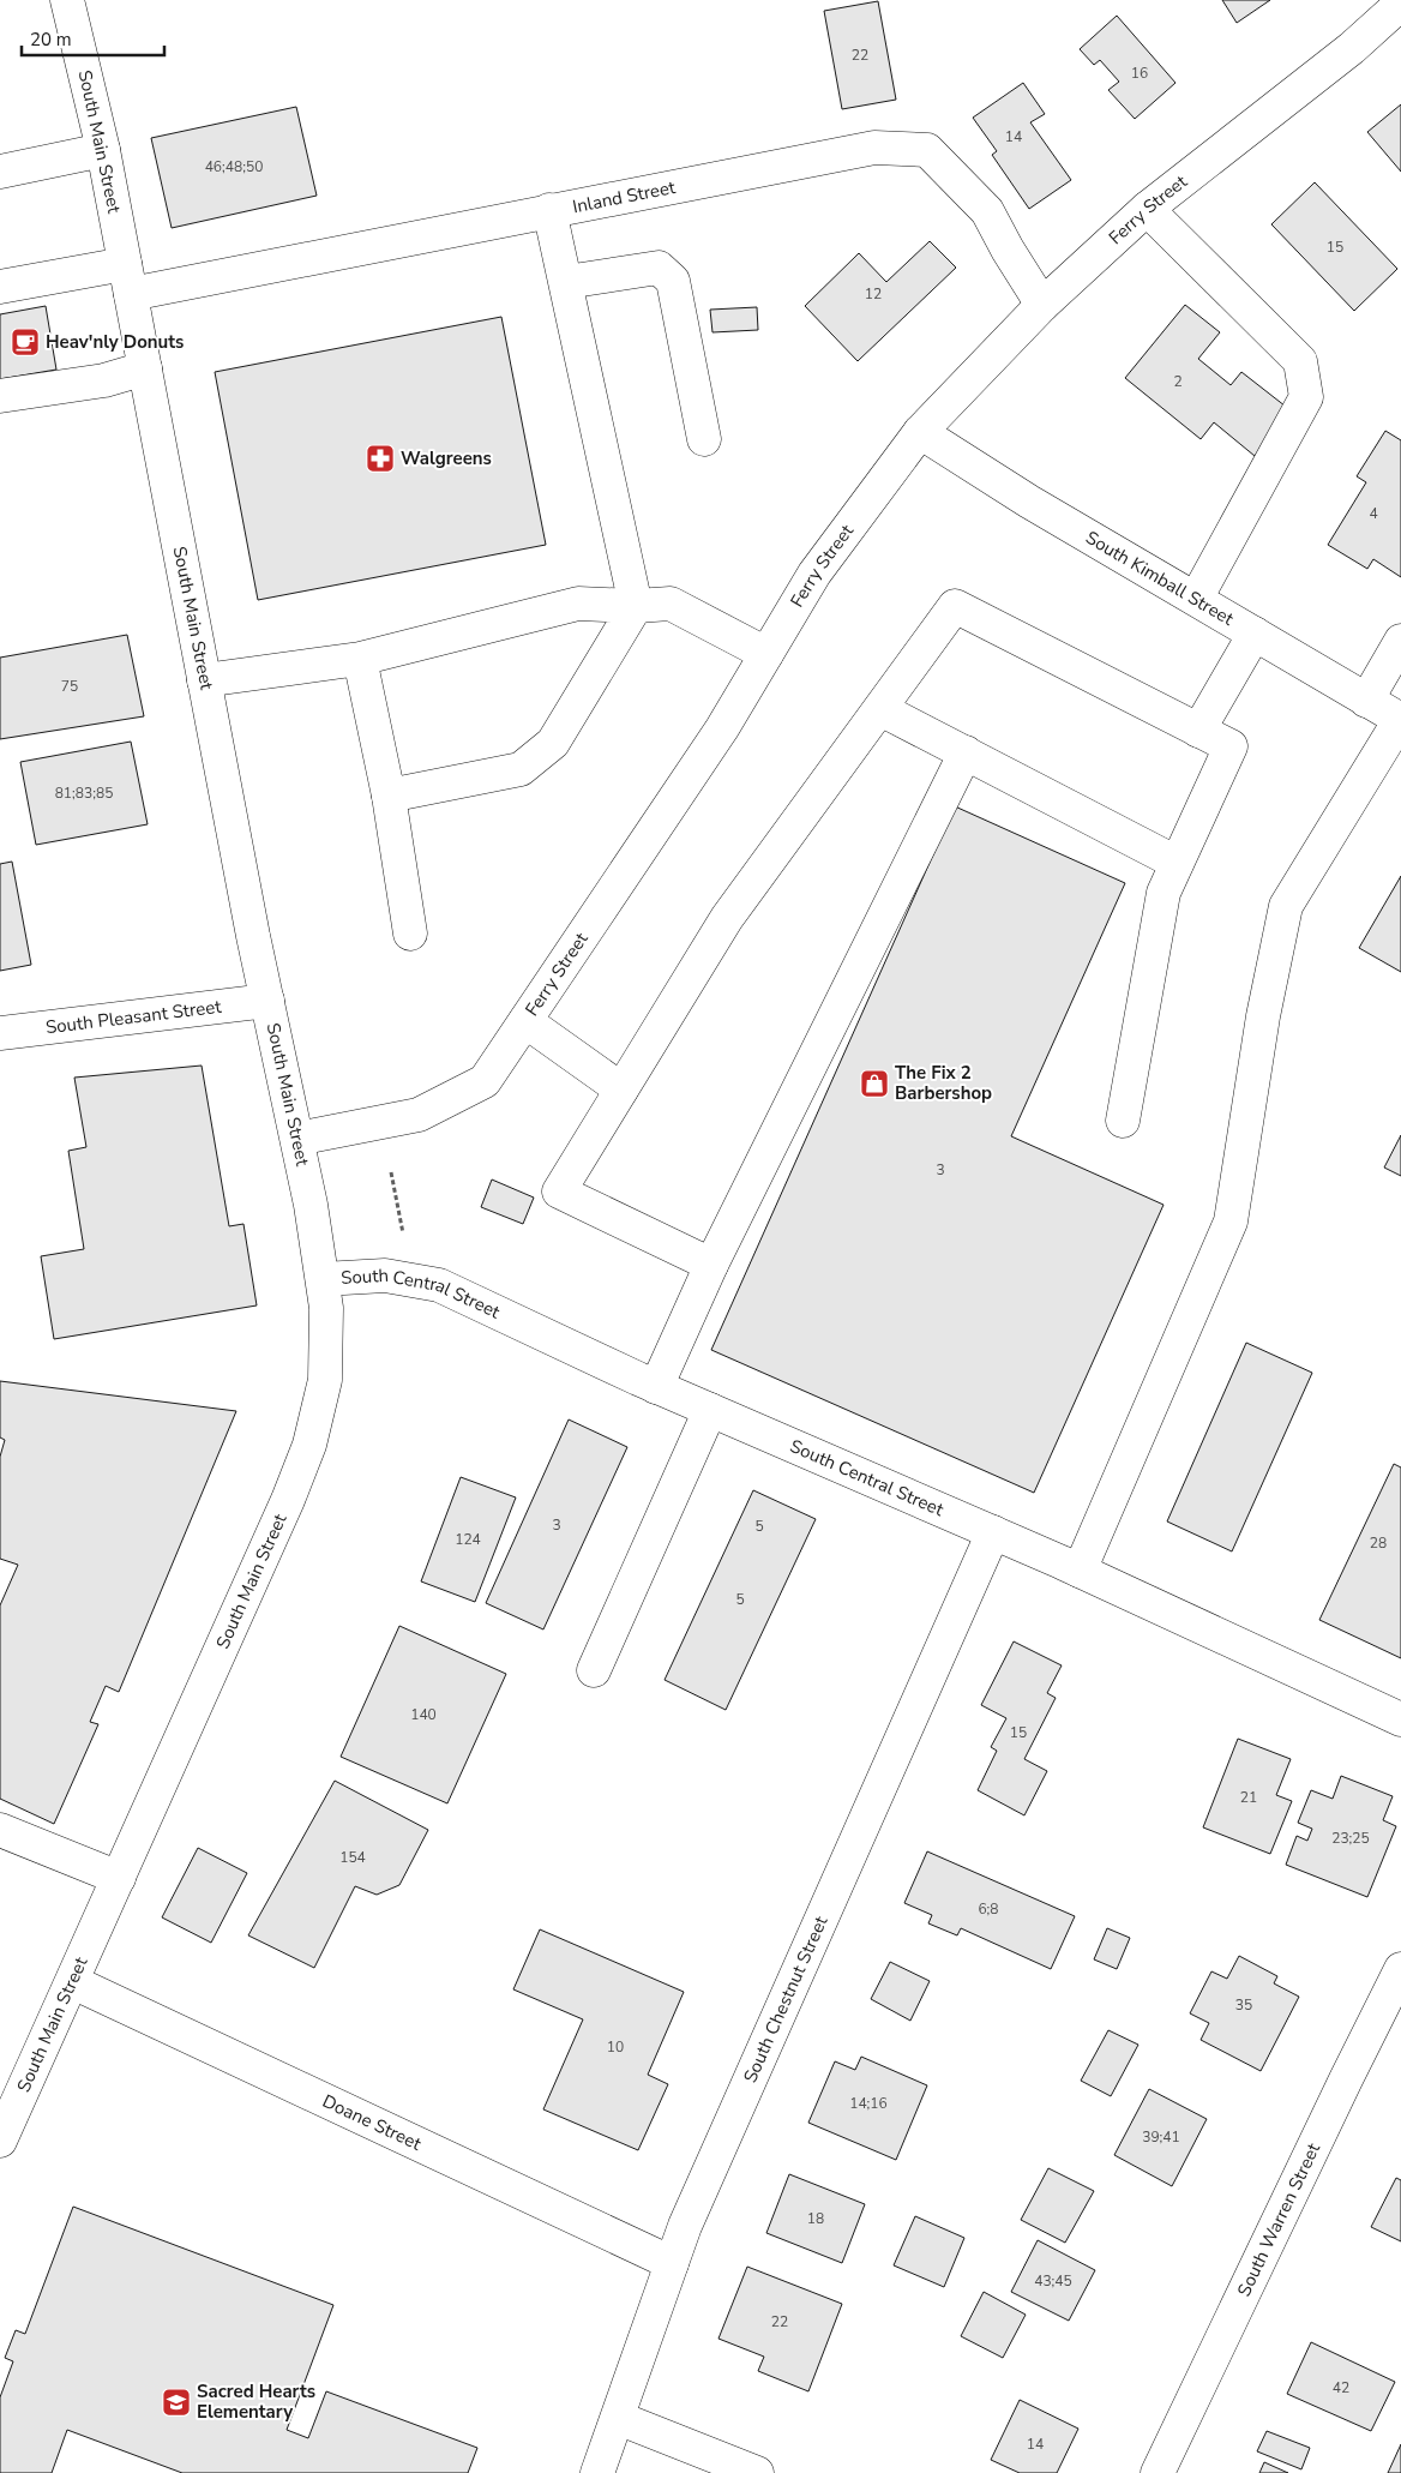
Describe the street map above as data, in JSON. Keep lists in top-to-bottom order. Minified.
{"streets":{"street":["South Main Street","Inland Street","Ferry Street","South Kimball Street","South Pleasant Street","South Central Street","South Chestnut Street","Doane Street","South Warren Street"]},"crossings":[["South Main Street","Inland Street"],["South Main Street","Ferry Street"],["South Main Street","South Pleasant Street"],["South Main Street","South Central Street"],["South Main Street","Doane Street"],["Inland Street","Ferry Street"],["Ferry Street","South Kimball Street"],["South Central Street","South Chestnut Street"],["South Chestnut Street","Doane Street"]],"places":{"cafe":["Heav'nly Donuts"],"pharmacy":["Walgreens"],"shop":["The Fix 2 Barbershop"],"school or university":["Sacred Hearts Elementary"]},"house_numbers":["22","16","14","46;48;50","15","12","2","4","75","81;83;85","3","3","5","124","28","5","140","15","21","23;25","154","6;8","35","10","14;16","39;41","18","43;45","22","42","14"],"scale_bar":"20 m"}
